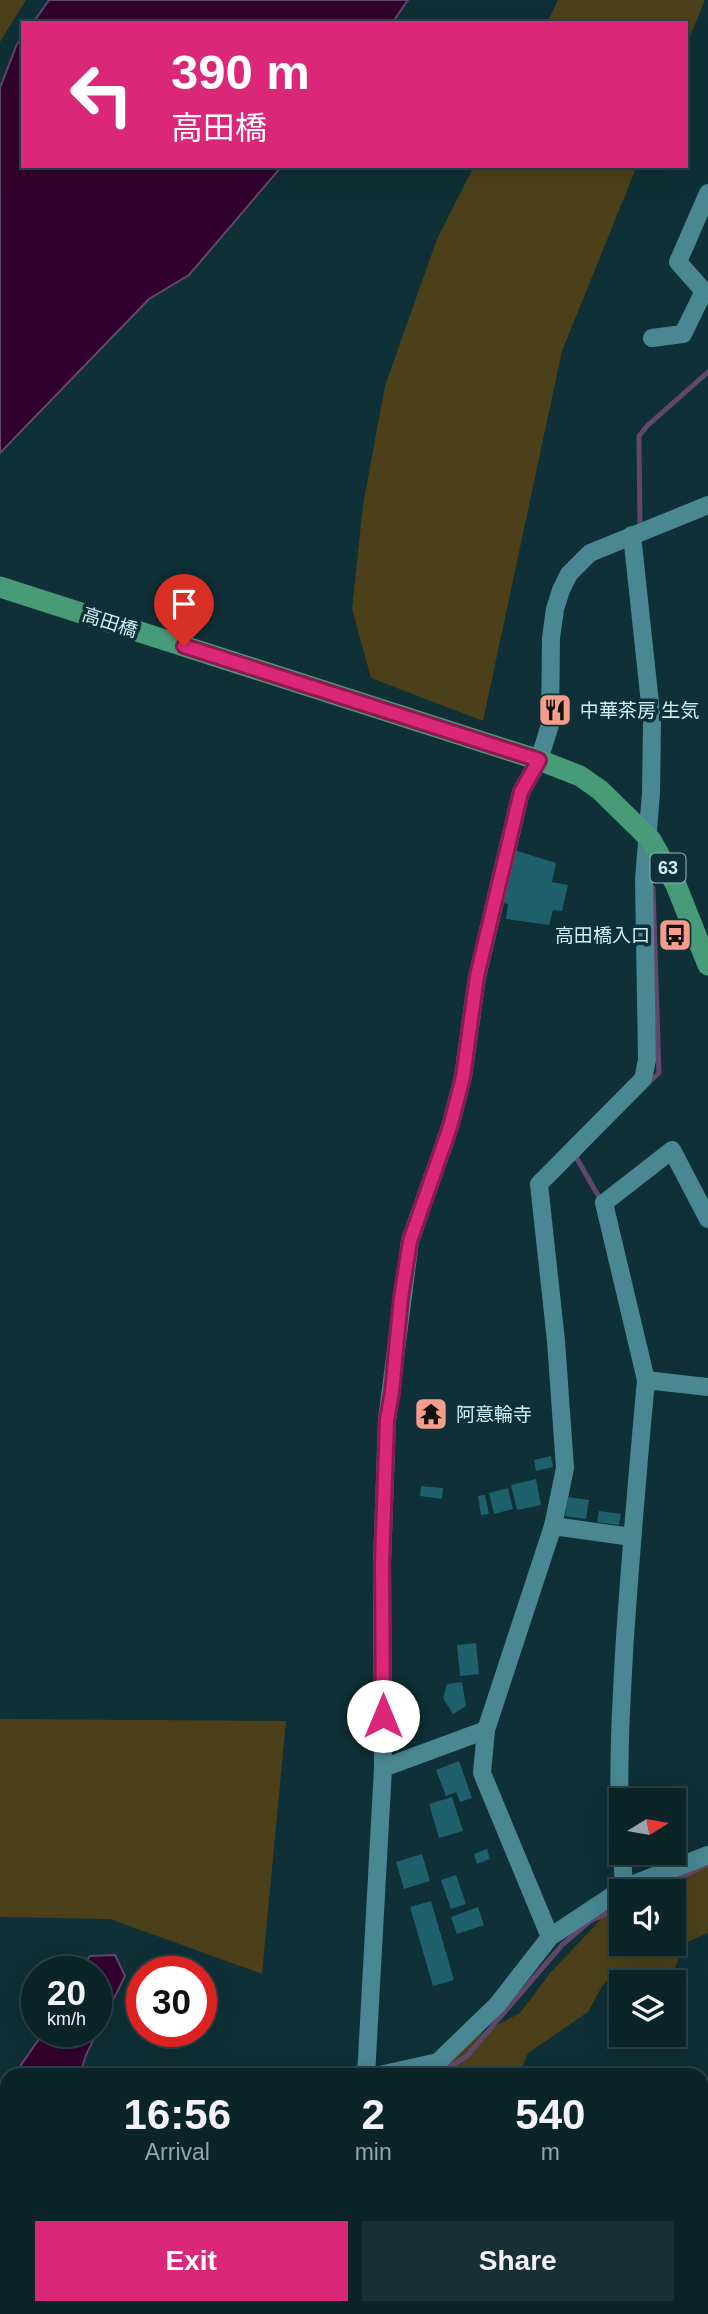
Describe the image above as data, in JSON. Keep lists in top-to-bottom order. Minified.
{"streets":{"main road":["高田橋","63"]},"crossings":[["高田橋","63"]],"places":{"restaurant":["中華茶房 生気"],"bus stop":["高田橋入口"],"temple":["阿意輪寺"]},"north":"right","page":{"turn":["390 m","高田橋"],"speed":"20 km/h","limit":"30","eta":["16:56","Arrival","2","min","540","m"],"buttons":["Exit","Share"]}}
